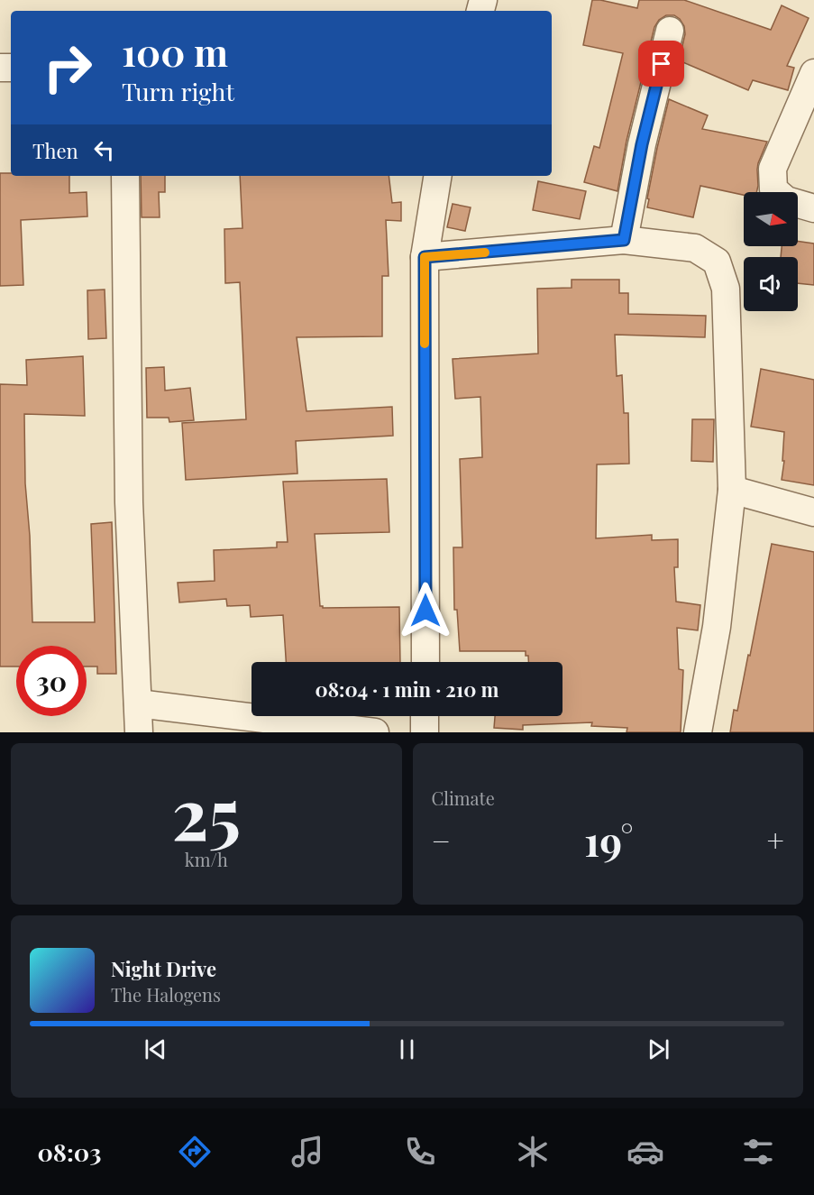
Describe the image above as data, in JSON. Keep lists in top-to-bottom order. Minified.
{"north":"right","page":{"turn":["100 m","Turn right"],"then":"Then","limit":"30","trip":"08:04 · 1 min · 210 m","tile":[["25","km/h"],"Climate"],"heat":["−","19°","+"],"song":["Night Drive","The Halogens"],"tabs":"08:03"}}
